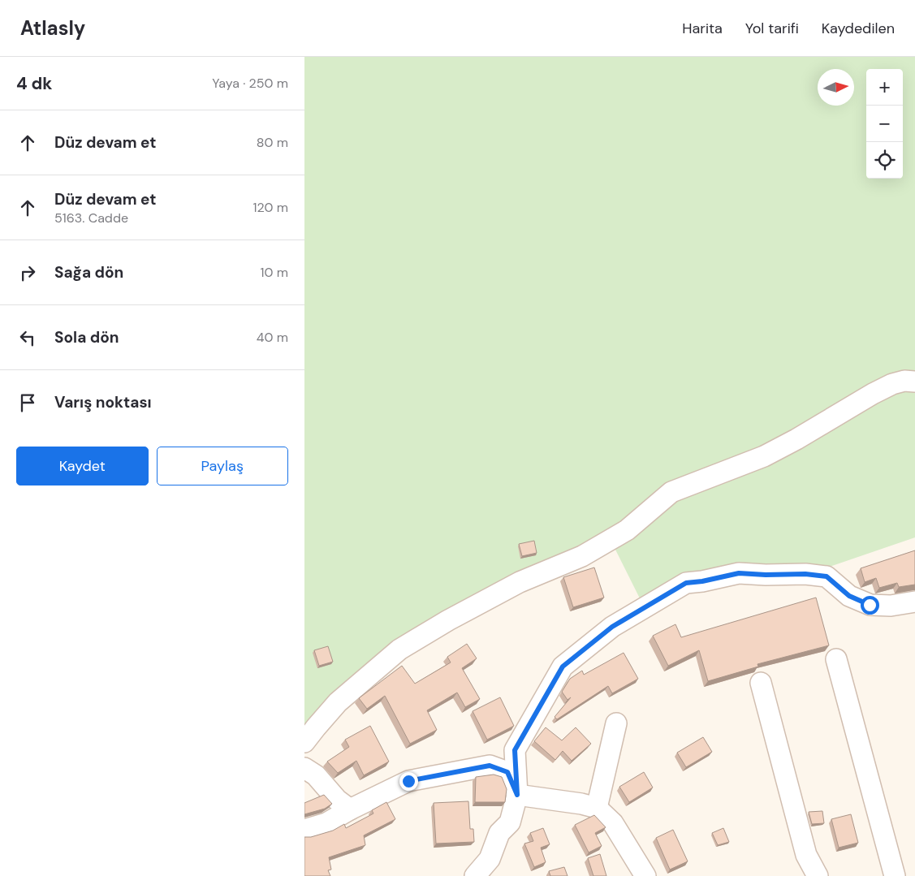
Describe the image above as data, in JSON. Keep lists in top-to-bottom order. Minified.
{"north":"right","page":{"header":"Atlasly","nav":["Harita","Yol tarifi","Kaydedilen"],"heading":["4 dk","Yaya · 250 m"],"map_buttons":["+","−"],"list":[["Düz devam et","80 m"],["Düz devam et","5163. Cadde","120 m"],["Sağa dön","10 m"],["Sola dön","40 m"],"Varış noktası"],"buttons":["Kaydet","Paylaş"]}}
